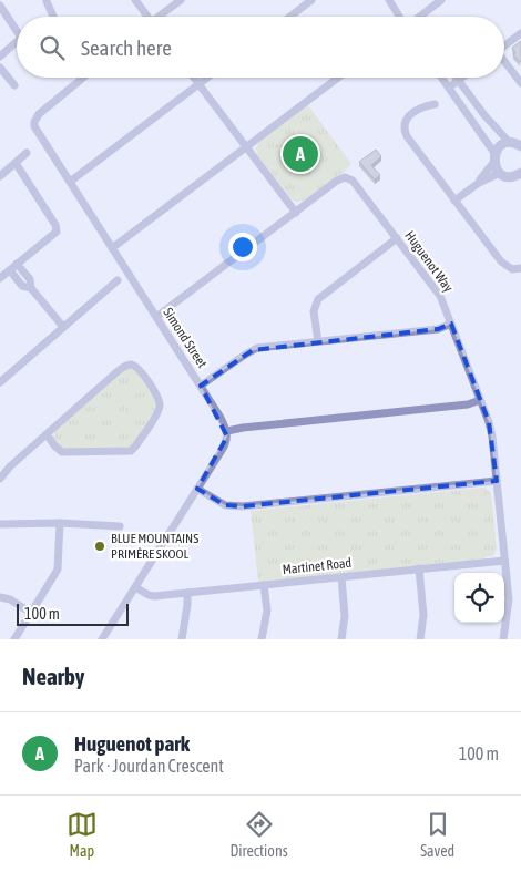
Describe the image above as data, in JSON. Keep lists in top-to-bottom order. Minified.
{"streets":{"street":["Huguenot Way","Simond Street","Martinet Road"]},"crossings":[["Huguenot Way","Simond Street"],["Huguenot Way","Martinet Road"]],"places":["BLUE MOUNTAINS PRIMÊRE SKOOL"],"scale_bar":"100 m","page":{"search":"Search here","pins":"A","scale":"100 m","heading":"Nearby","list":[{"mark":"A","name":"Huguenot park","note":"Park · Jourdan Crescent","value":"100 m"}],"nav":["Map","Directions","Saved"]}}
